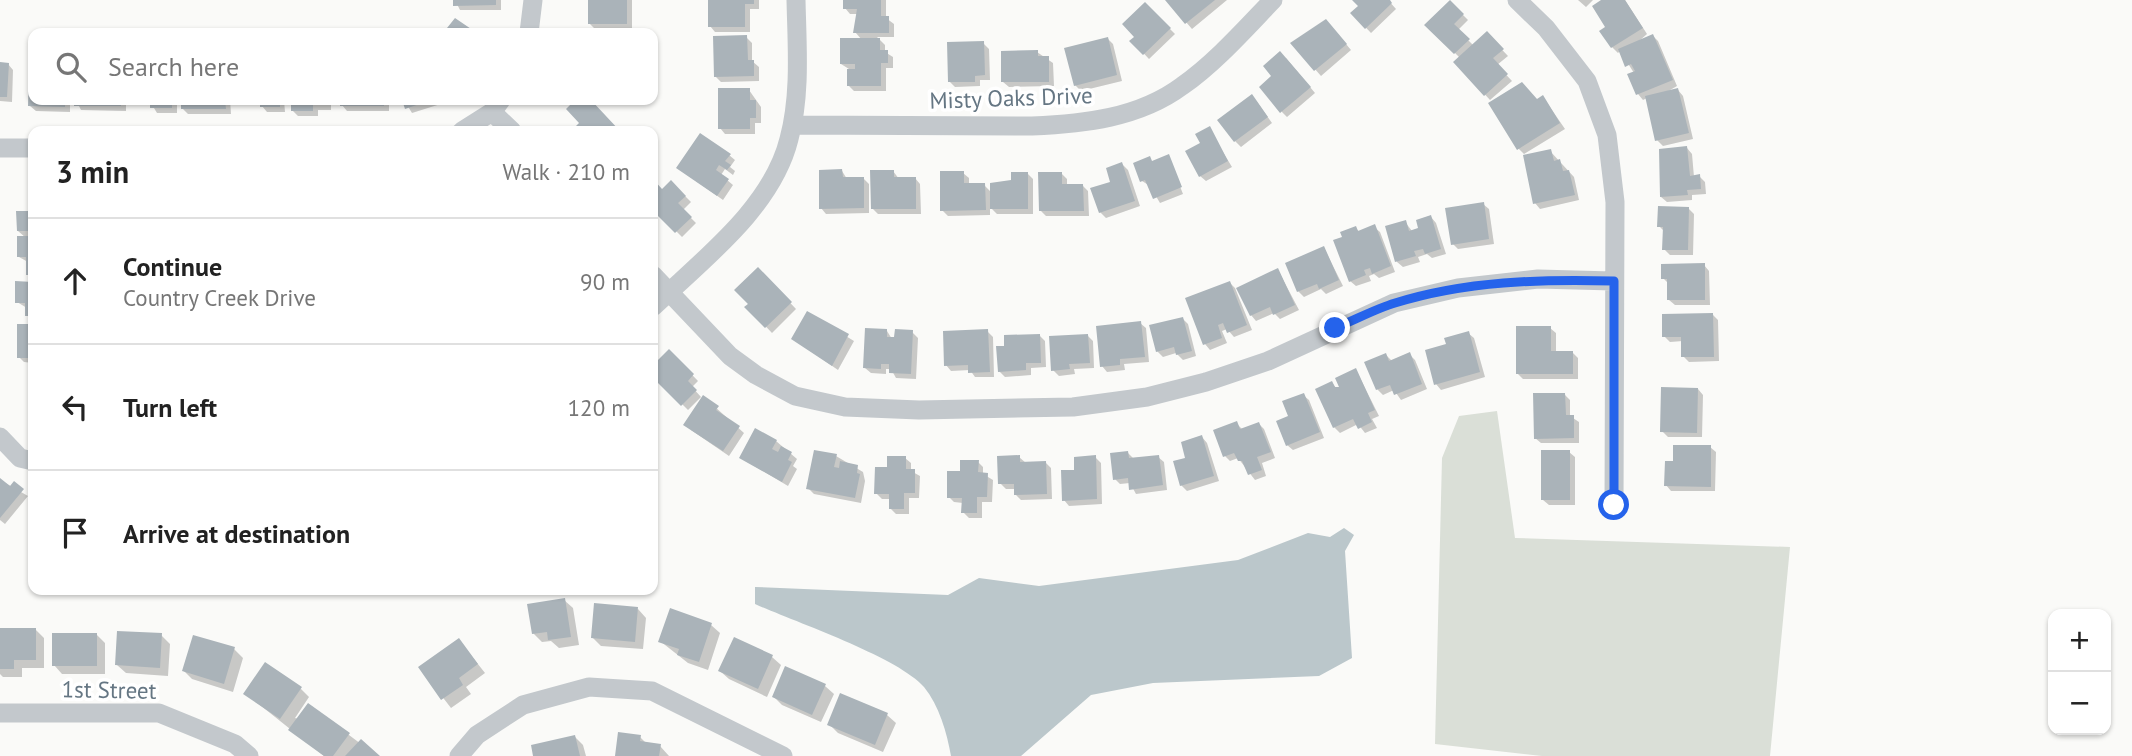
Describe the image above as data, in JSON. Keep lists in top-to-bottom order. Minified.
{"streets":{"street":["Misty Oaks Drive","1st Street"]},"page":{"search":"Search here","heading":["3 min","Walk · 210 m"],"list":[["Continue","Country Creek Drive","90 m"],["Turn left","120 m"],"Arrive at destination"],"map_buttons":["+","−"]}}
